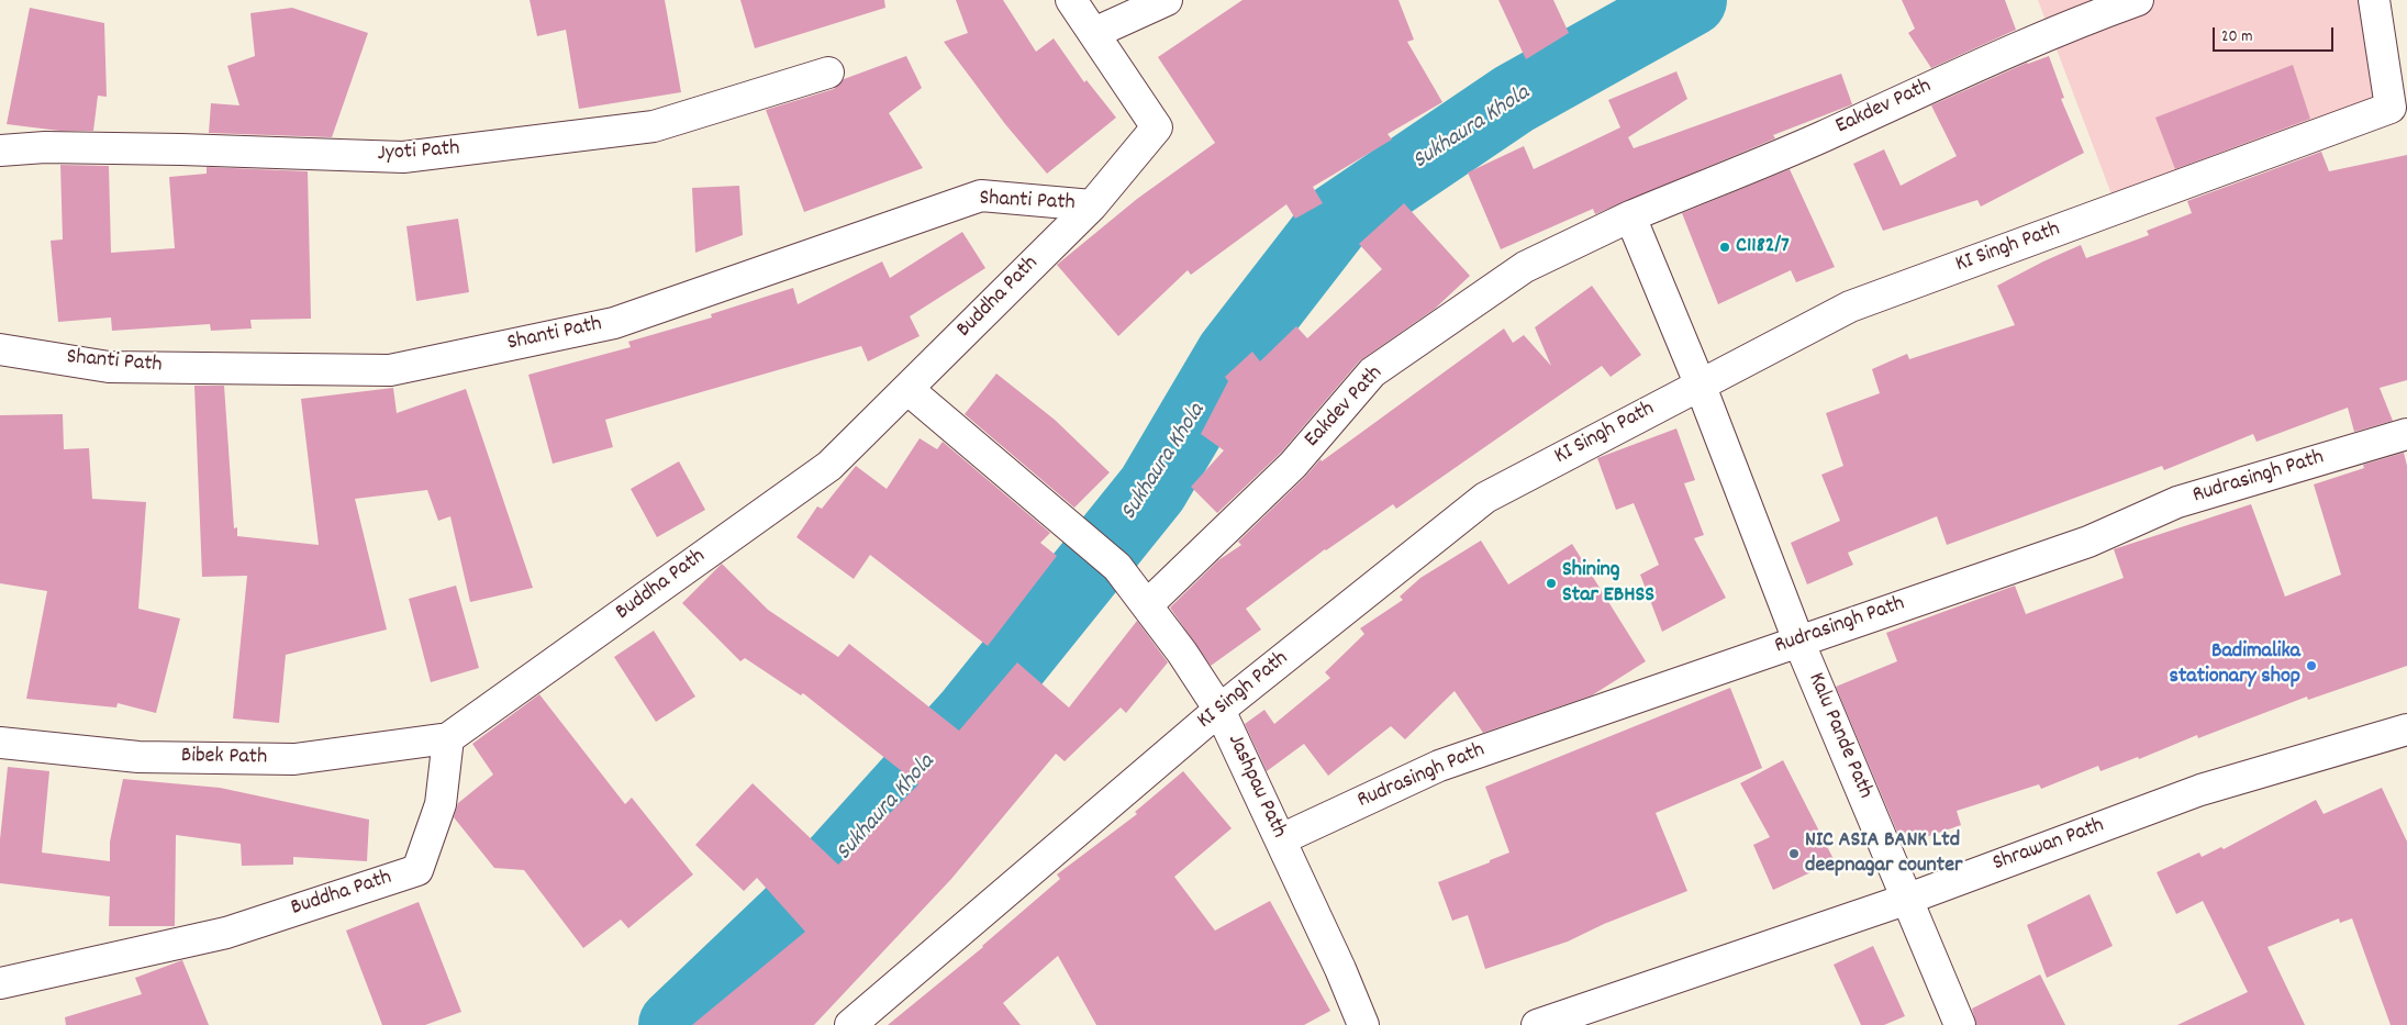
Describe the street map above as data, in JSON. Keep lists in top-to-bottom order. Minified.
{"streets":{"street":["Eakdev Path","Jyoti Path","Shanti Path","KI Singh Path","Buddha Path","Rudrasingh Path","Kalu Pande Path","Bibek Path","Jashpau Path","Shrawan Path"]},"crossings":[["Eakdev Path","Jashpau Path"],["Shanti Path","Buddha Path"],["KI Singh Path","Kalu Pande Path"],["KI Singh Path","Jashpau Path"],["Buddha Path","Bibek Path"],["Buddha Path","Jashpau Path"],["Rudrasingh Path","Kalu Pande Path"],["Rudrasingh Path","Jashpau Path"],["Kalu Pande Path","Shrawan Path"]],"water":["Sukhaura Khola"],"places":["C1182/7","Shining Star EBHSS","Badimalika stationary shop","NIC ASIA BANK Ltd deepnagar counter"],"scale_bar":"20 m"}
